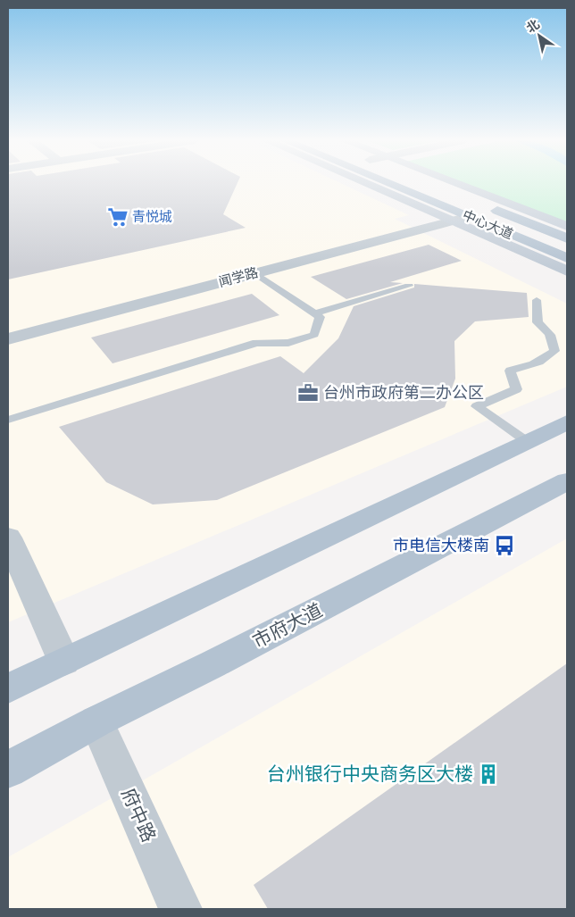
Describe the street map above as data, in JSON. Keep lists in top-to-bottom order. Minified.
{"streets":{"main road":["中心大道","市府大道"],"street":["闻学路","府中路"]},"crossings":[["中心大道","闻学路"],["市府大道","府中路"]],"places":{"supermarket":["青悦城"],"office":["台州市政府第二办公区"],"bus stop":["市电信大楼南"],"building":["台州银行中央商务区大楼"]},"north":"top left"}
